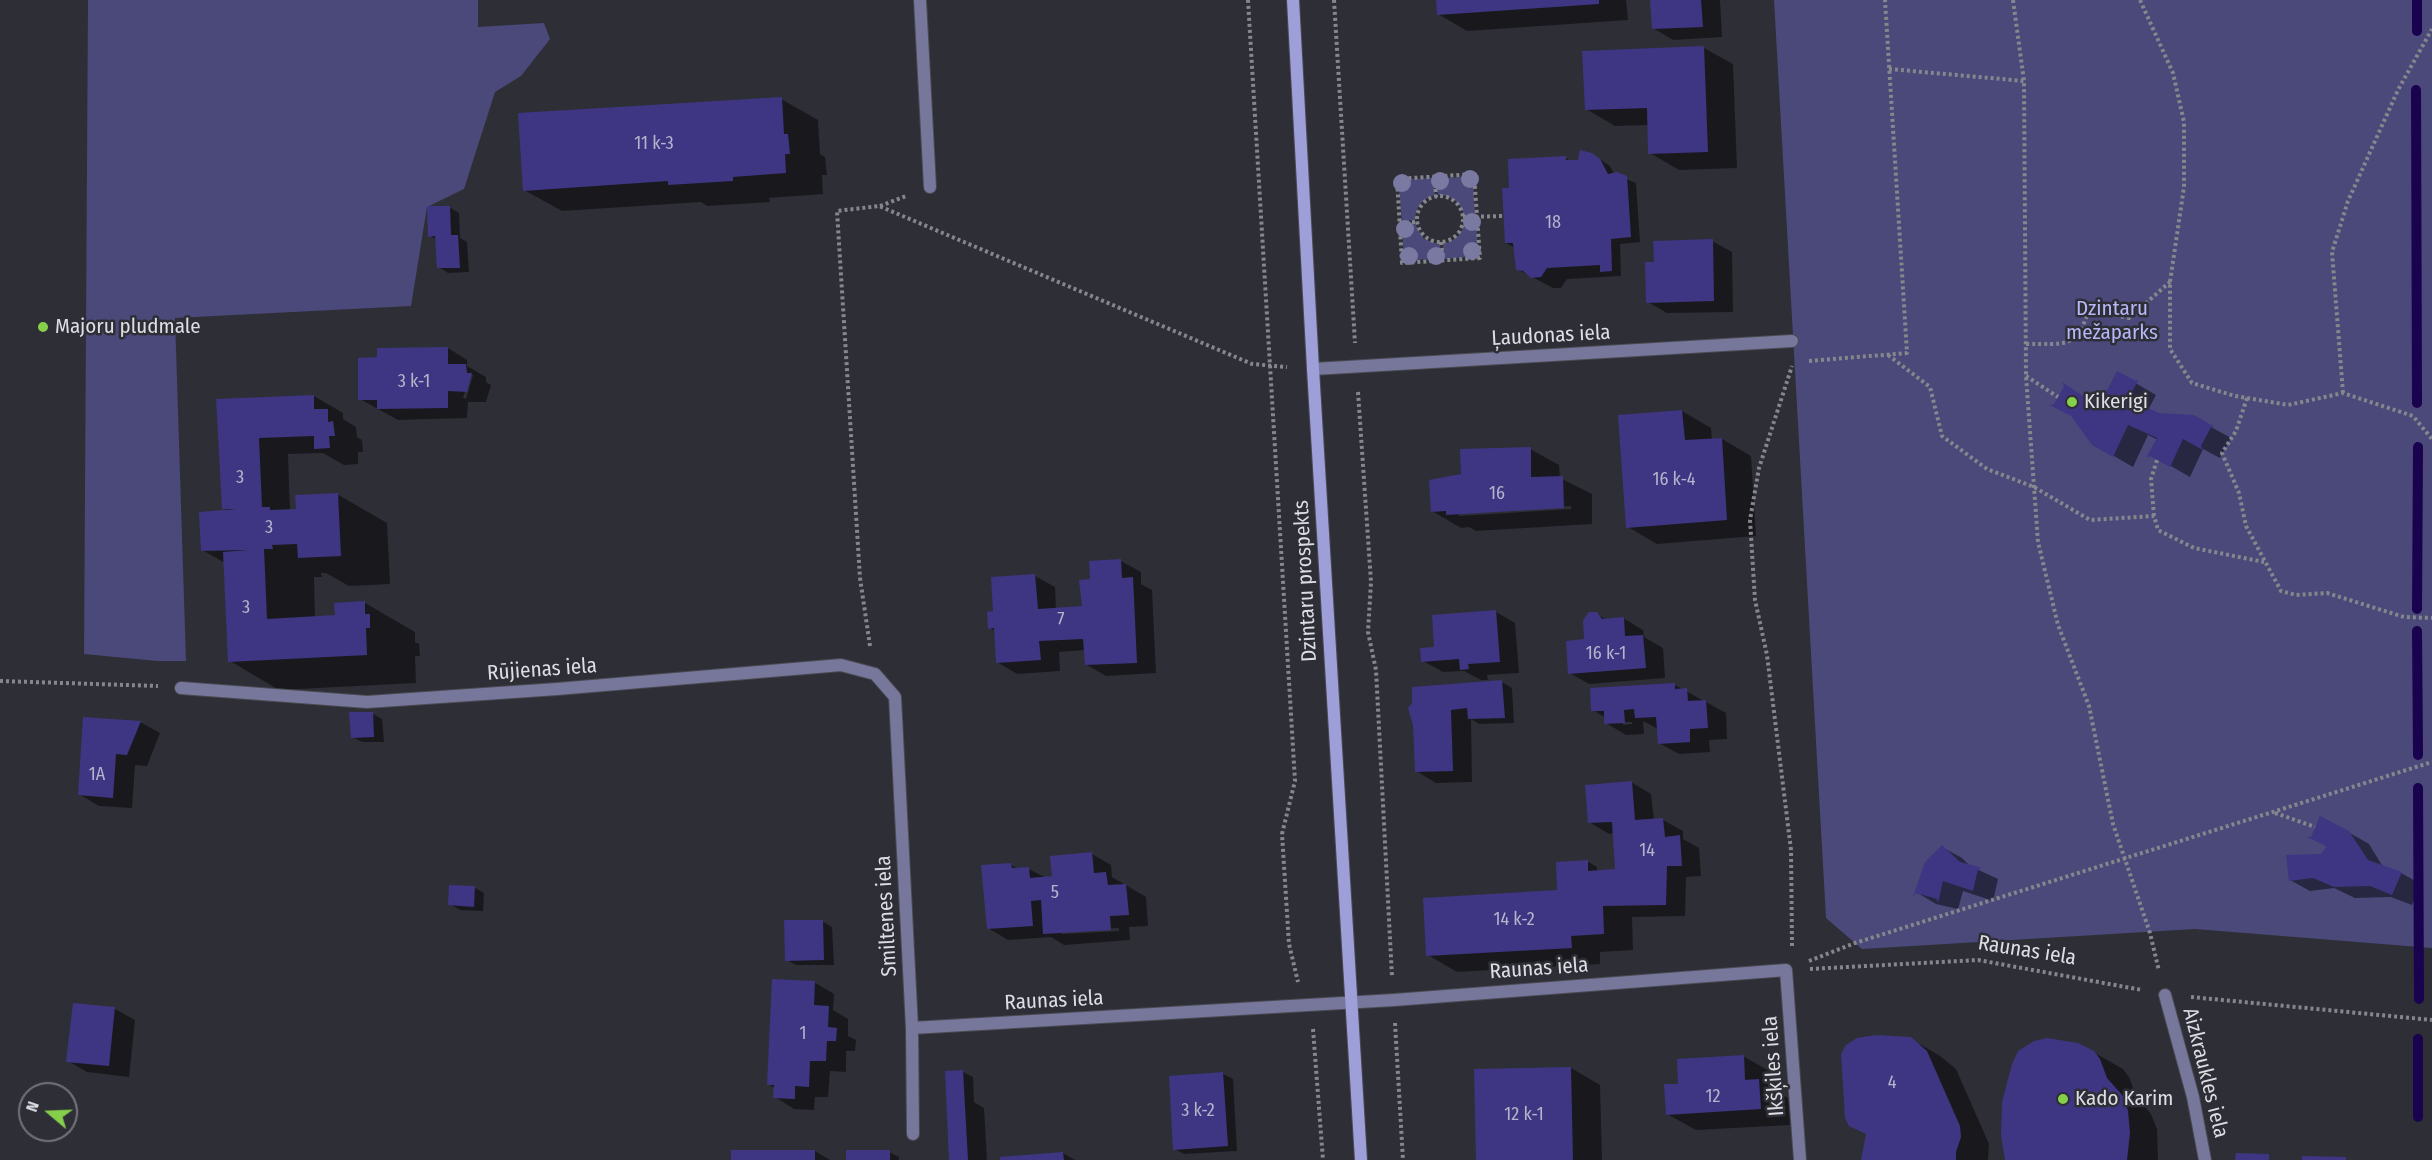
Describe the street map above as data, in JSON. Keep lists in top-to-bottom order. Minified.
{"streets":{"street":["Ļaudonas iela","Dzintaru prospekts","Rūjienas iela","Smiltenes iela","Raunas iela","Ikšķiles iela","Aizkraukles iela"]},"crossings":[["Ļaudonas iela","Dzintaru prospekts"],["Dzintaru prospekts","Raunas iela"],["Rūjienas iela","Smiltenes iela"],["Smiltenes iela","Raunas iela"],["Raunas iela","Ikšķiles iela"],["Raunas iela","Aizkraukles iela"]],"parks":["Dzintaru mežaparks"],"places":["Majoru pludmale","Kikerigi","Kado Karim"],"house_numbers":["11 k-3","18","3 k-1","3","16 k-4","16","3","3","7","16 k-1","1A","14","5","14 k-2","1","4","12","3 k-2","12 k-1"],"north":"left"}
